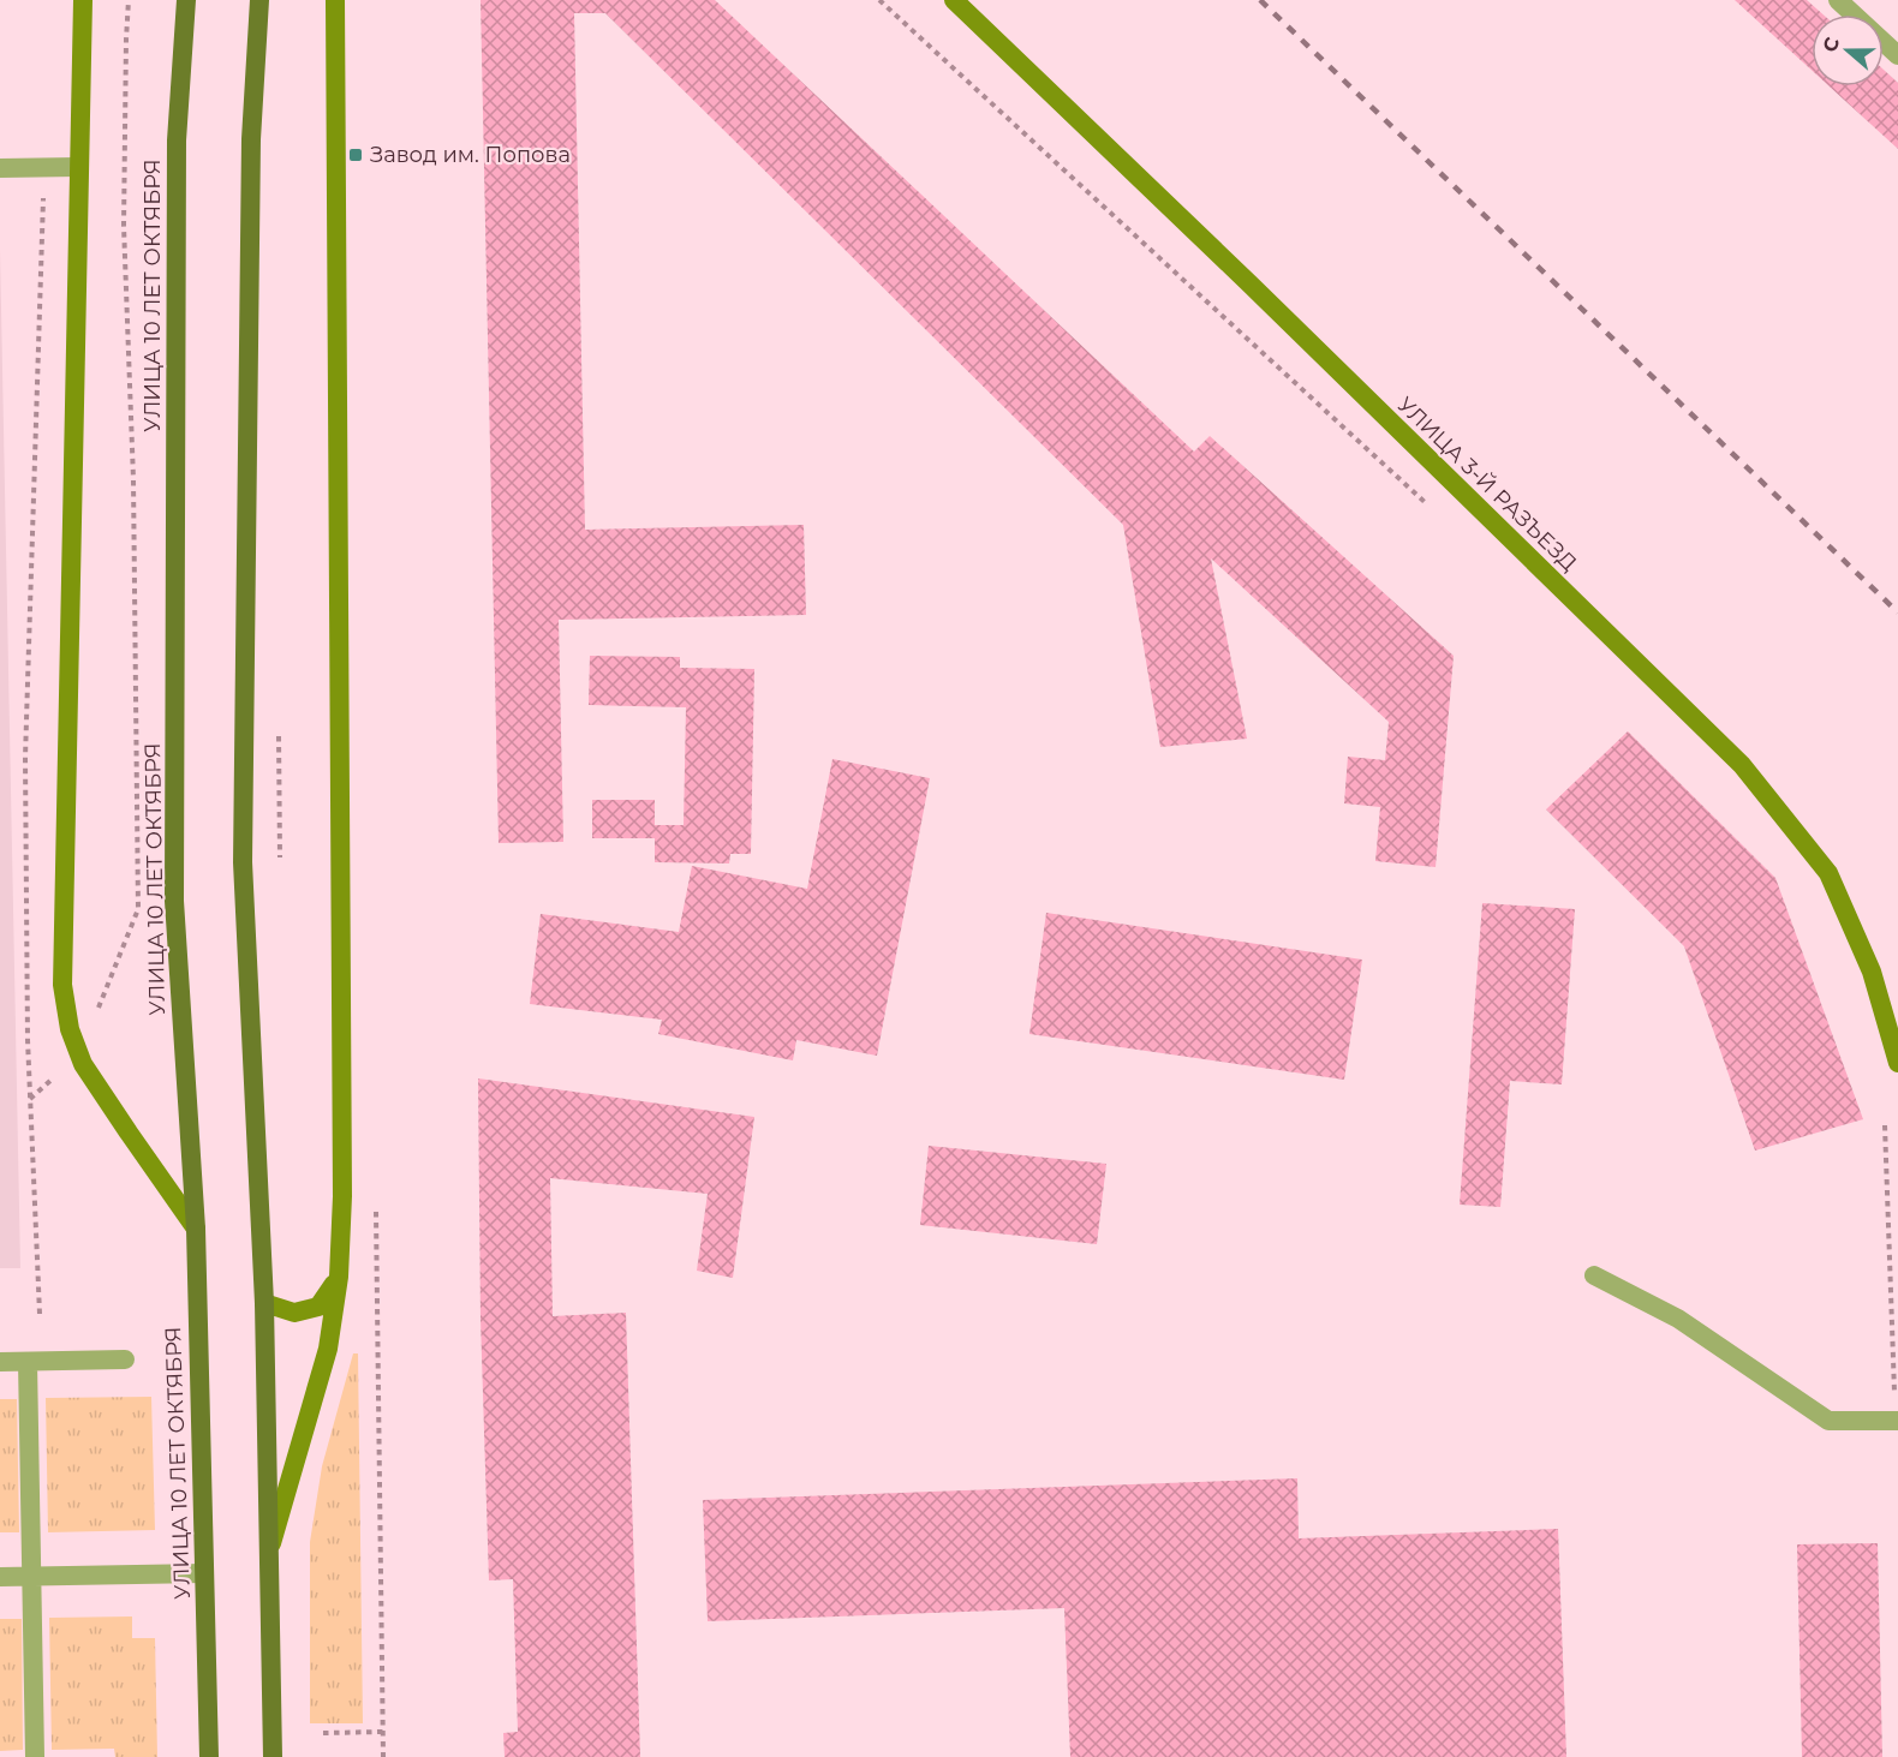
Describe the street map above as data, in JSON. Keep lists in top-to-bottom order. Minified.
{"streets":{"main road":["УЛИЦА 10 ЛЕТ ОКТЯБРЯ","УЛИЦА 3-Й РАЗЪЕЗД"]},"places":{"transit":["Завод им. Попова"]},"north":"left"}
